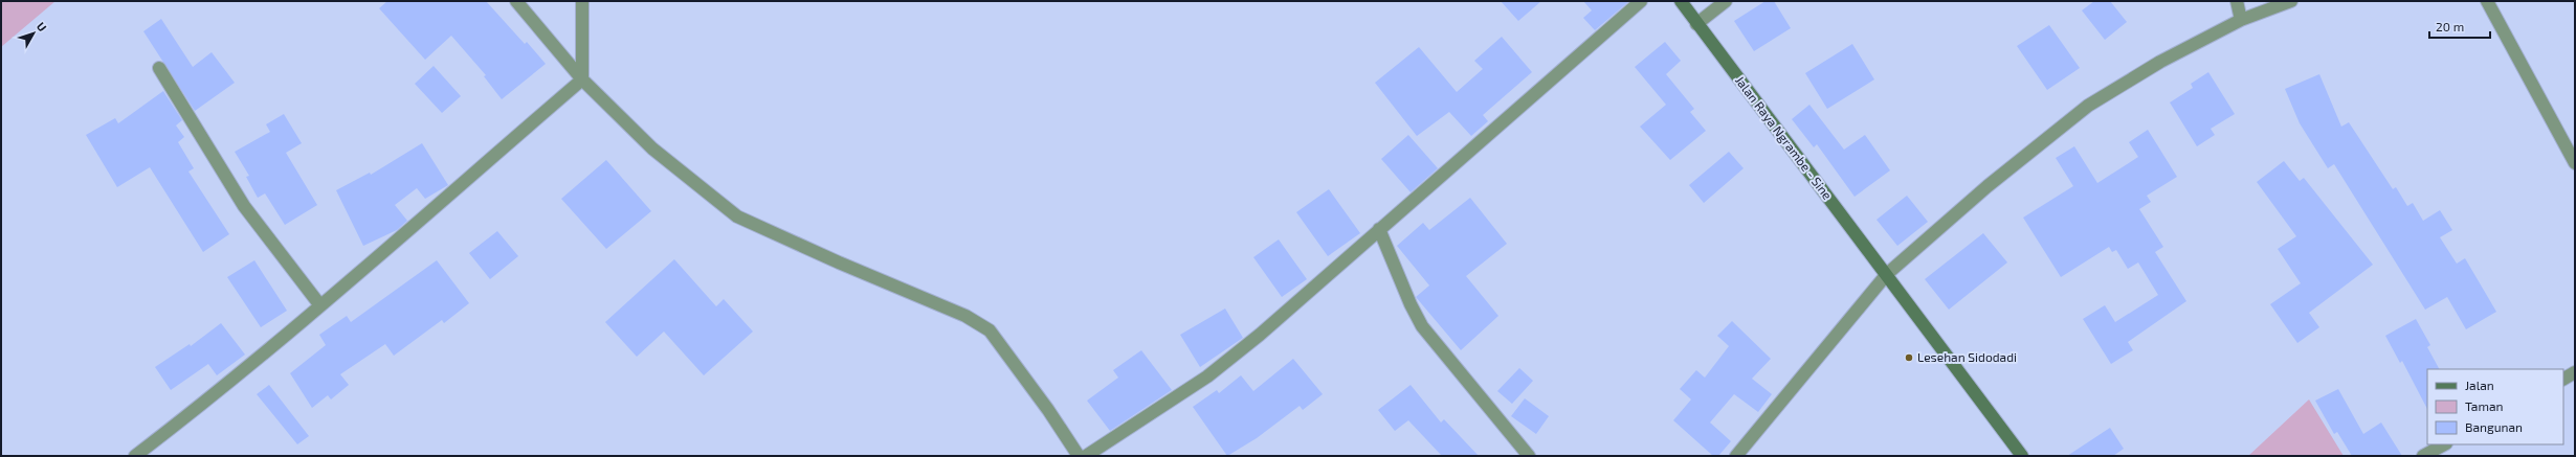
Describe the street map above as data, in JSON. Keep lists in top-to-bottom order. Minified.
{"streets":{"main road":["Jalan Raya Ngrambe - Sine"]},"places":["Lesehan Sidodadi"],"legend":["Jalan","Taman","Bangunan"],"scale_bar":"20 m","north":"top right"}
